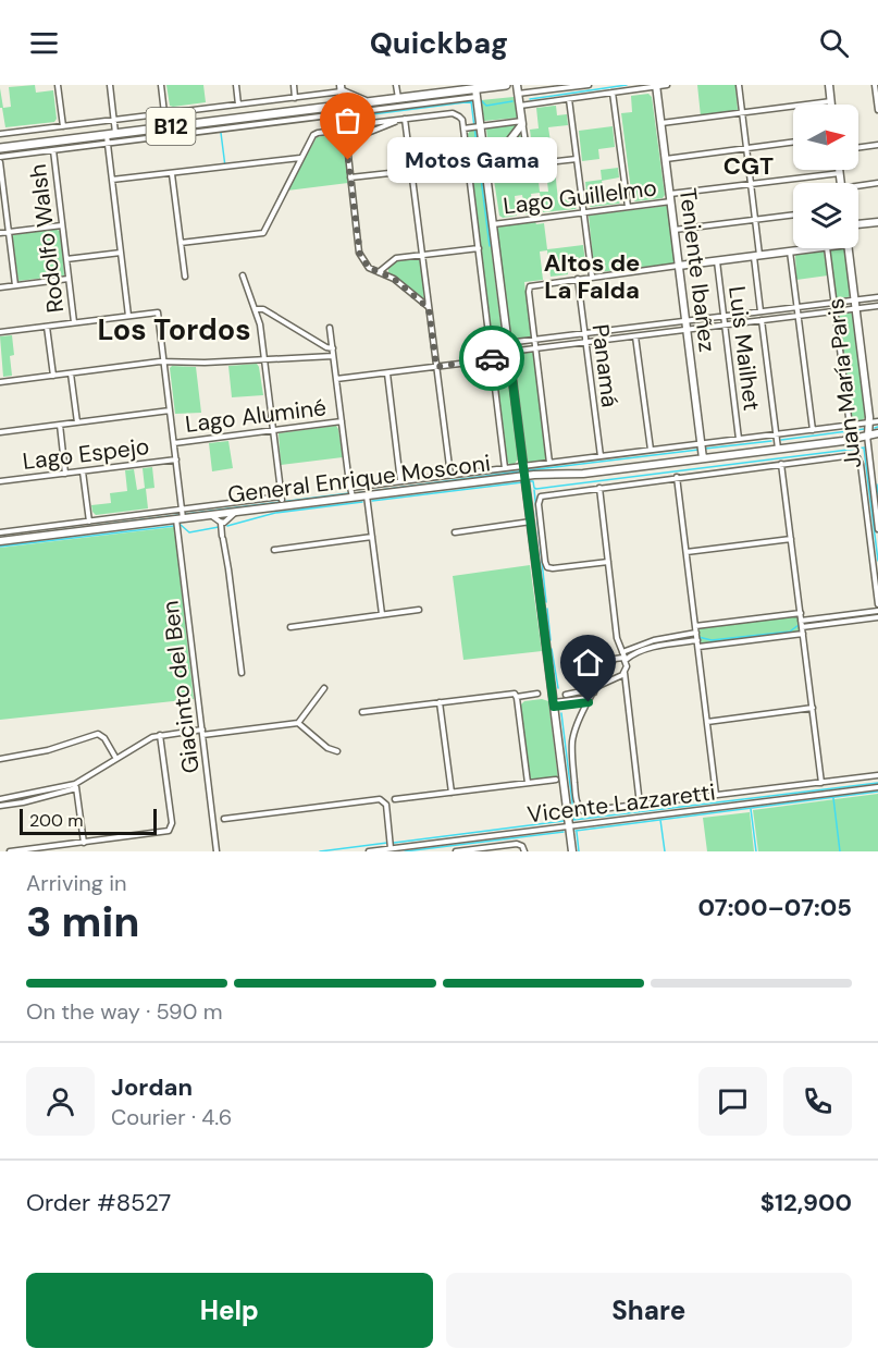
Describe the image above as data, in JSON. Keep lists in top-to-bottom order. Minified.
{"streets":{"main road":["B12"],"street":["Lago Guillelmo","Rodolfo Walsh","Teniente Ibañez","Luis Mailhet","Panamá","Juan María Paris","Lago Aluminé","Lago Espejo","General Enrique Mosconi","Giacinto del Ben","Vicente Lazzaretti"]},"crossings":[["Lago Guillelmo","Teniente Ibañez"],["Teniente Ibañez","General Enrique Mosconi"],["Juan María Paris","General Enrique Mosconi"],["Lago Aluminé","Giacinto del Ben"],["Lago Espejo","Giacinto del Ben"],["General Enrique Mosconi","Giacinto del Ben"]],"districts":["CGT","Altos de La Falda","Los Tordos"],"places":["Motos Gama"],"scale_bar":"200 m","north":"right","page":{"header":"Quickbag","bubble":"Motos Gama","scale":"200 m","heading":["3 min","Arriving in","07:00–07:05"],"panel":["Jordan","Courier · 4.6","Order #8527","$12,900"],"bar":"On the way · 590 m","buttons":["Help","Share"]}}
